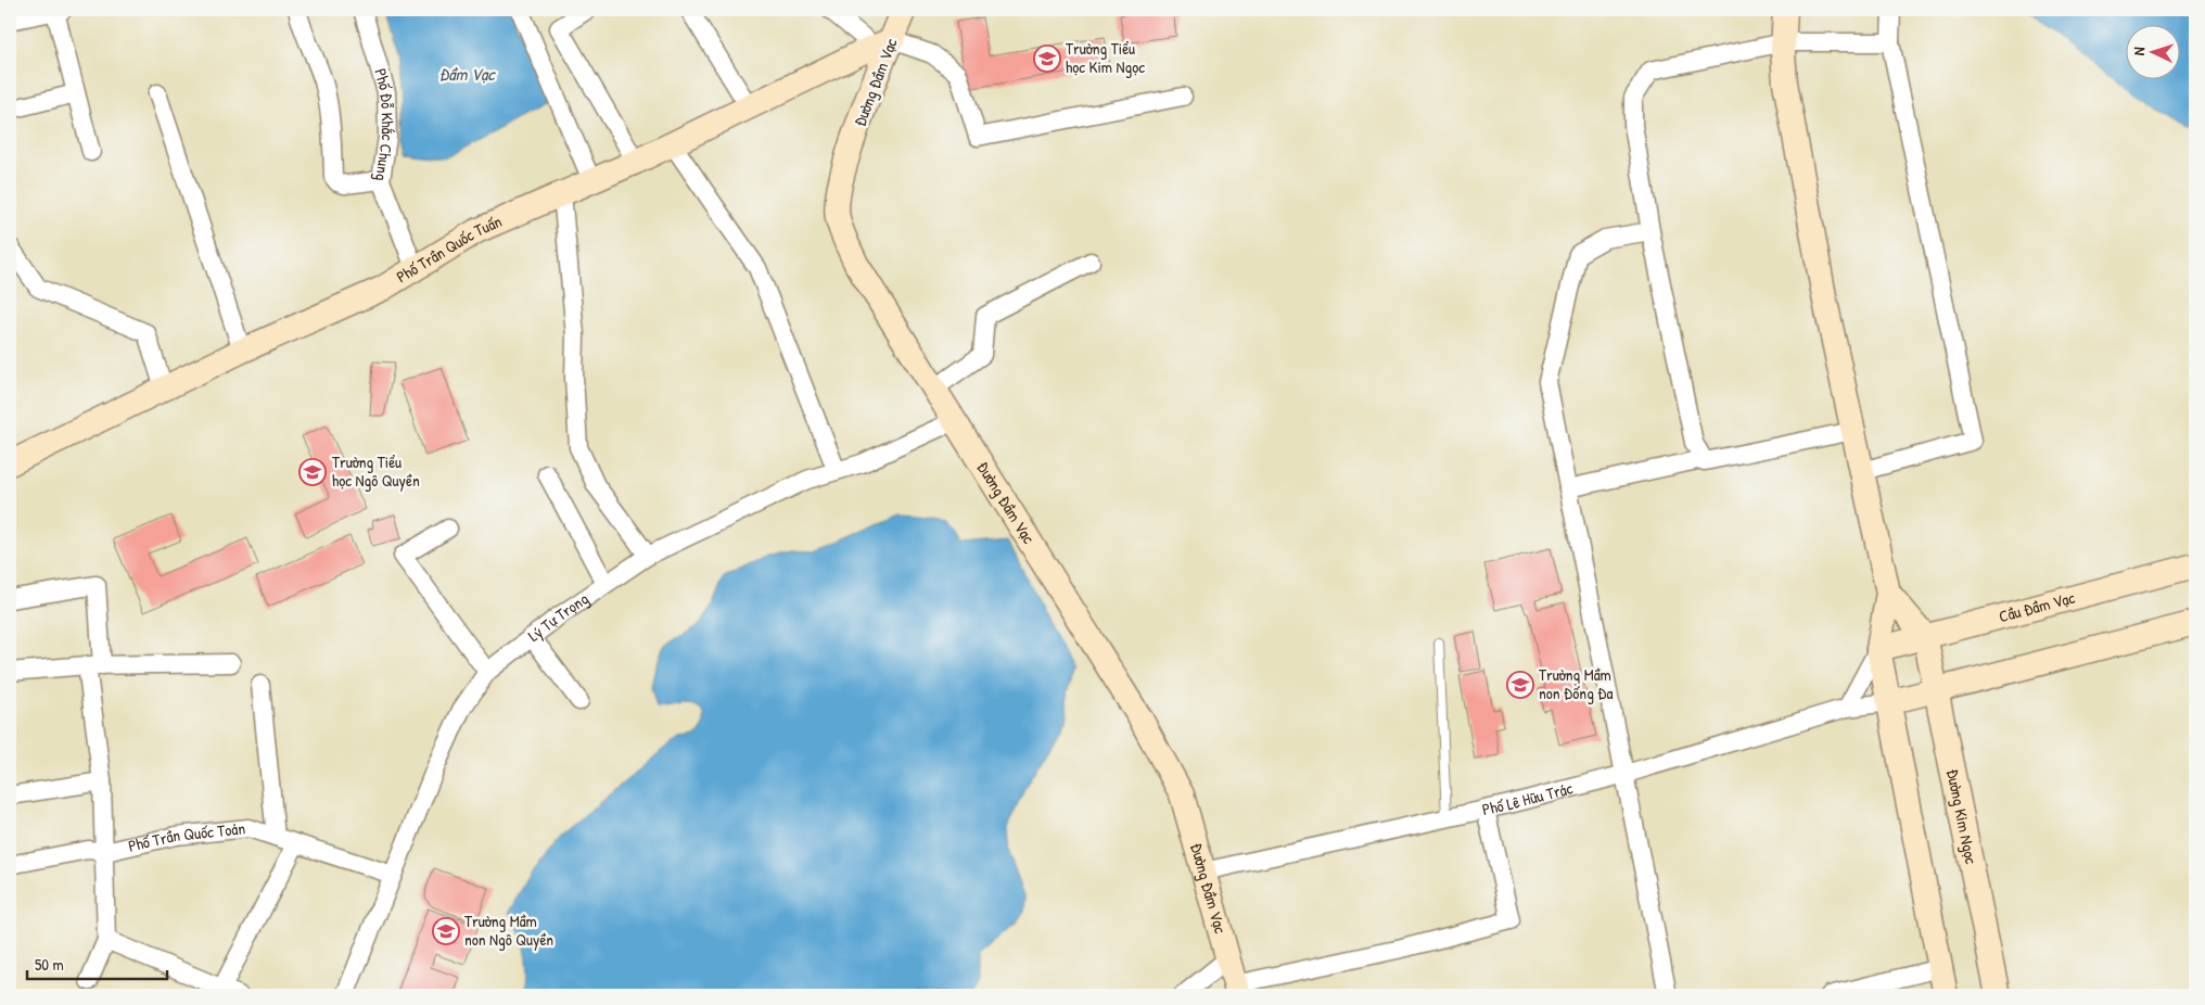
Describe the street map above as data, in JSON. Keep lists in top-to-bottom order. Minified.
{"streets":{"street":["Đường Đầm Vạc","Phố Đỗ Khắc Chung","Phố Trần Quốc Tuấn","Cầu Đầm Vạc","Lý Tự Trọng","Phố Lê Hữu Trác","Đường Kim Ngọc","Phố Trần Quốc Toản"]},"crossings":[["Đường Đầm Vạc","Phố Trần Quốc Tuấn"],["Đường Đầm Vạc","Lý Tự Trọng"],["Đường Đầm Vạc","Phố Lê Hữu Trác"],["Phố Đỗ Khắc Chung","Phố Trần Quốc Tuấn"],["Cầu Đầm Vạc","Đường Kim Ngọc"],["Lý Tự Trọng","Phố Trần Quốc Toản"]],"water":["Đầm Vạc"],"places":{"school or university":["Trường Tiểu học Kim Ngọc","Trường Tiểu học Ngô Quyền","Trường Mầm non Đống Đa","Trường Mầm non Ngô Quyền"]},"scale_bar":"50 m","north":"left"}
